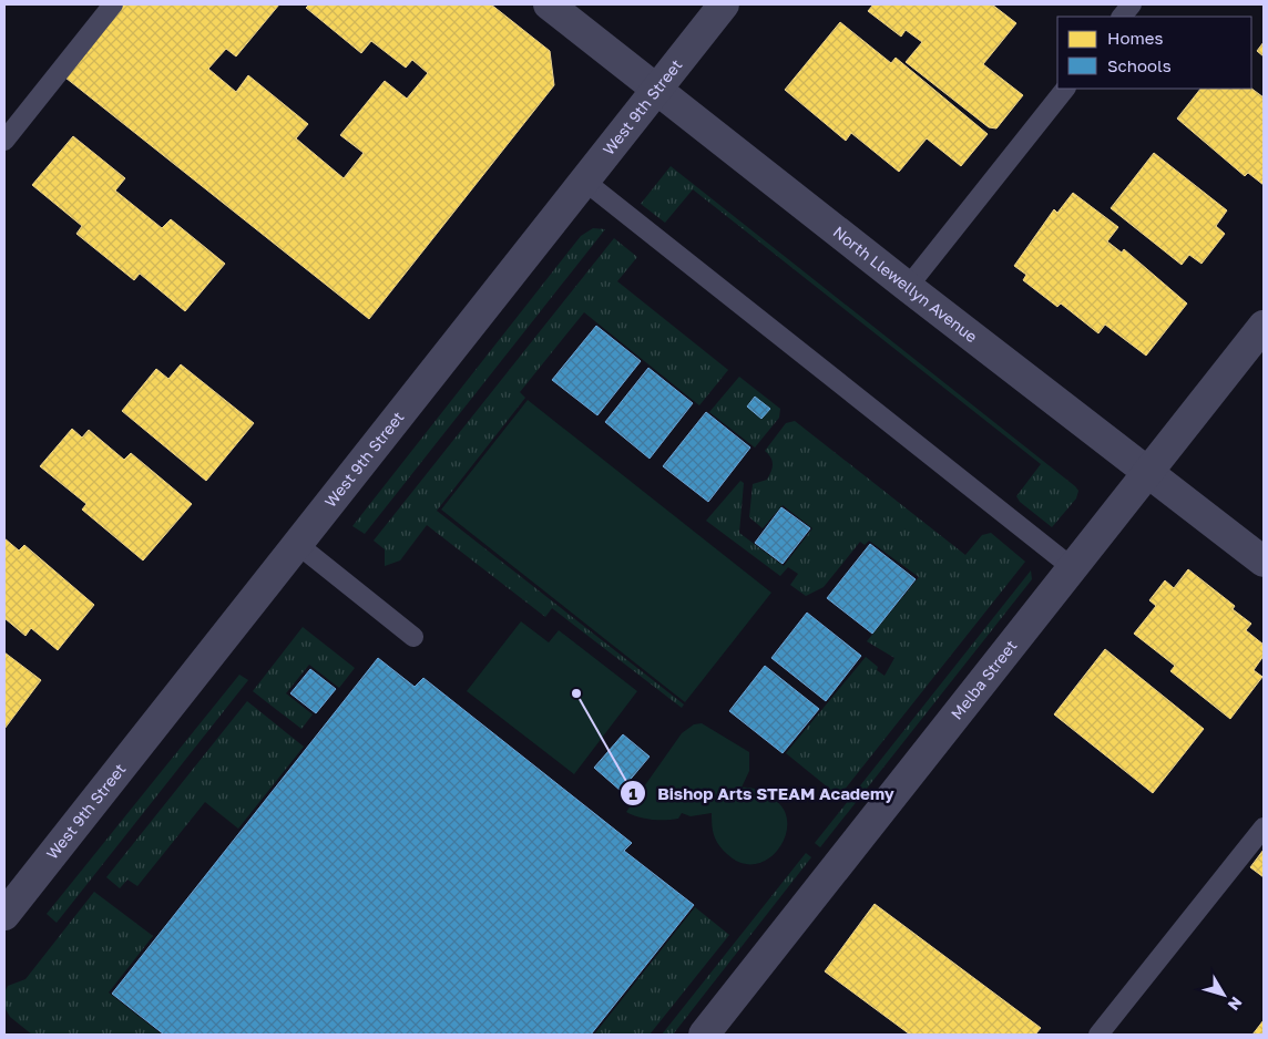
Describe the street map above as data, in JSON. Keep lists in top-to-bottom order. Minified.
{"streets":{"street":["West 9th Street","North Llewellyn Avenue","Melba Street"]},"crossings":[["West 9th Street","North Llewellyn Avenue"],["North Llewellyn Avenue","Melba Street"]],"places":["Bishop Arts STEAM Academy"],"legend":["Homes","Schools"],"north":"bottom right"}
